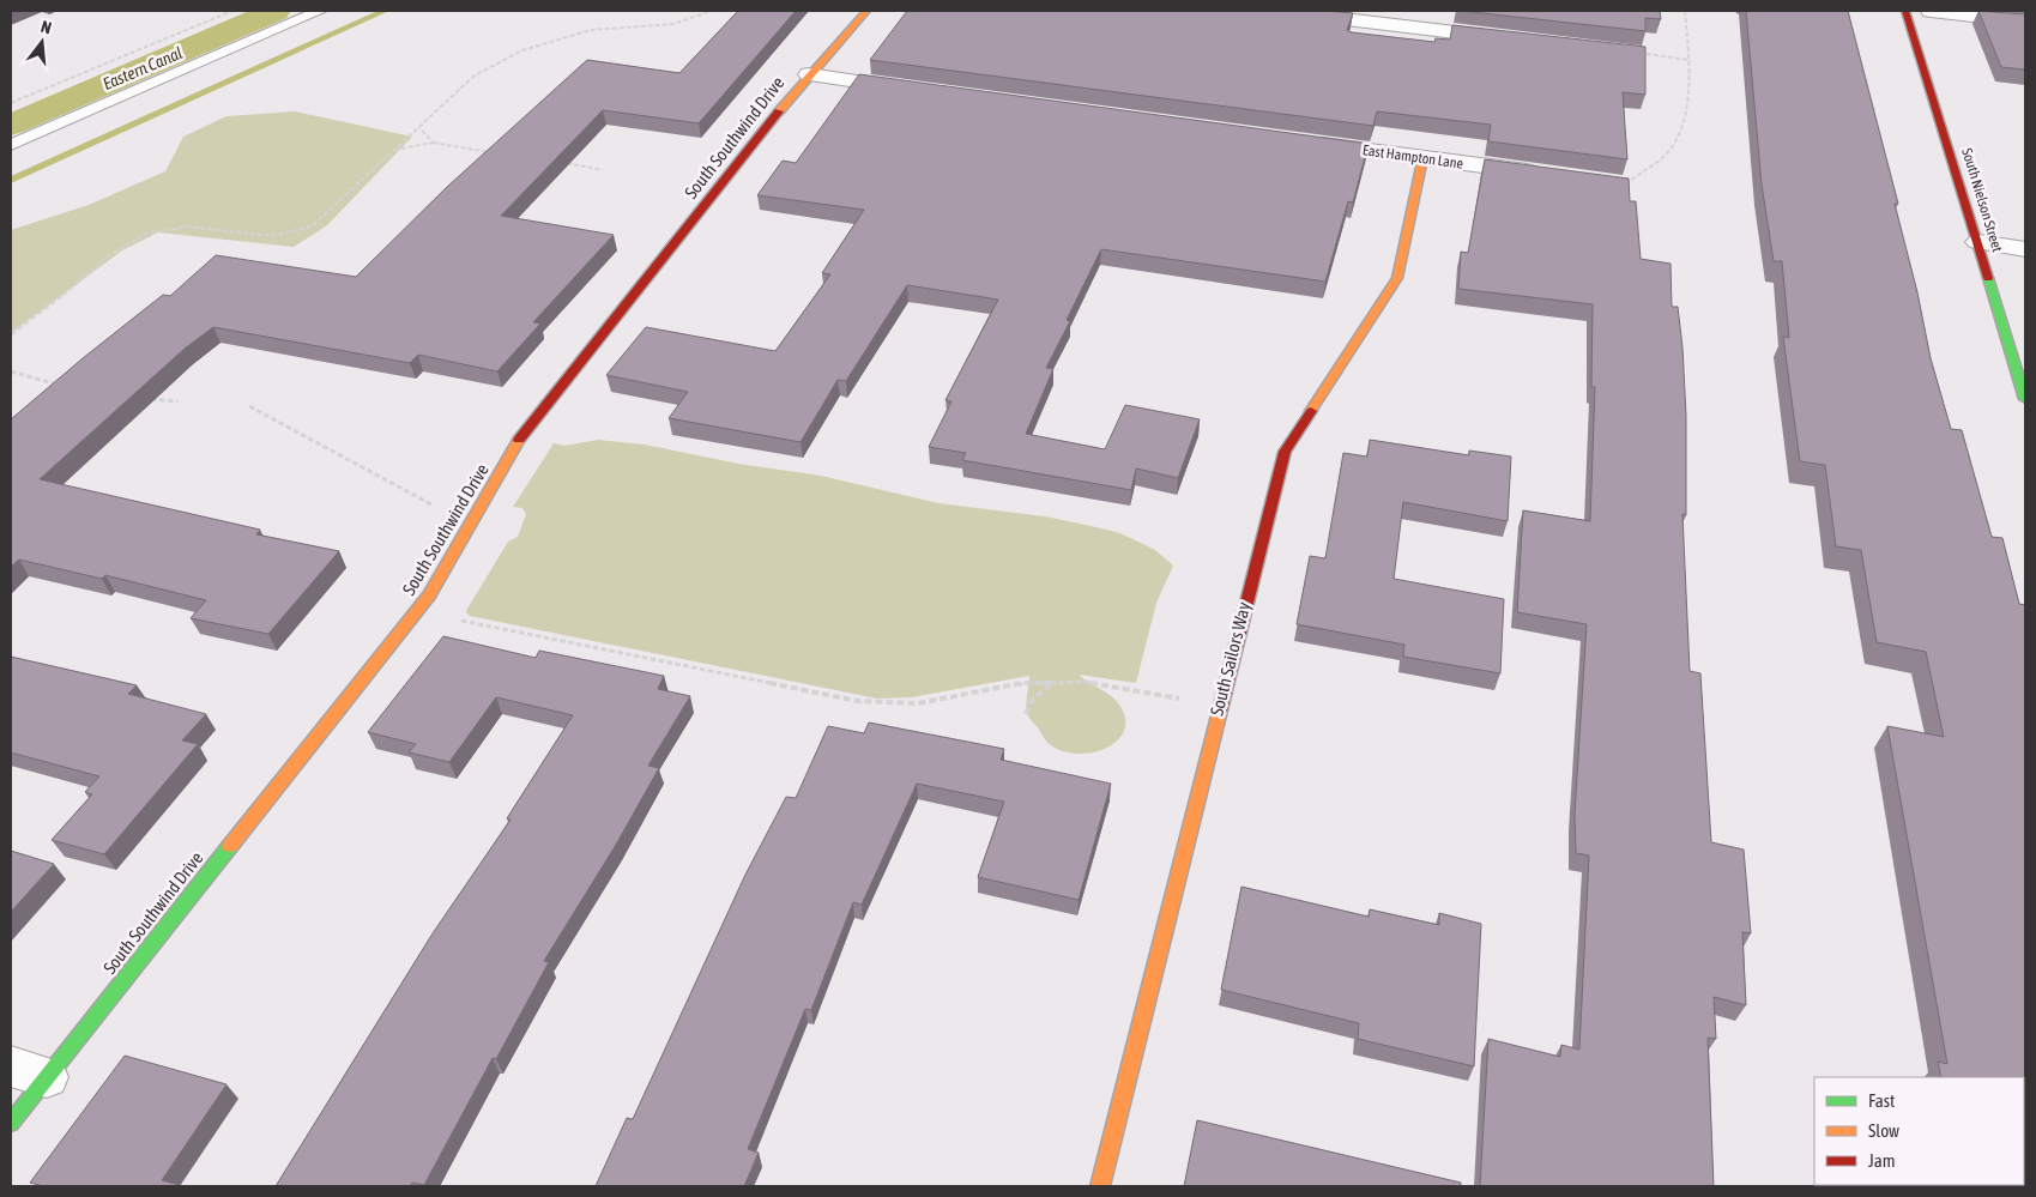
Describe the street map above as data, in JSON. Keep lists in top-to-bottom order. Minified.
{"streets":{"street":["South Southwind Drive","East Hampton Lane","South Nielson Street","South Sailors Way"]},"crossings":[["East Hampton Lane","South Sailors Way"]],"water":["Eastern Canal"],"legend":["Fast","Slow","Jam"],"north":"top"}
